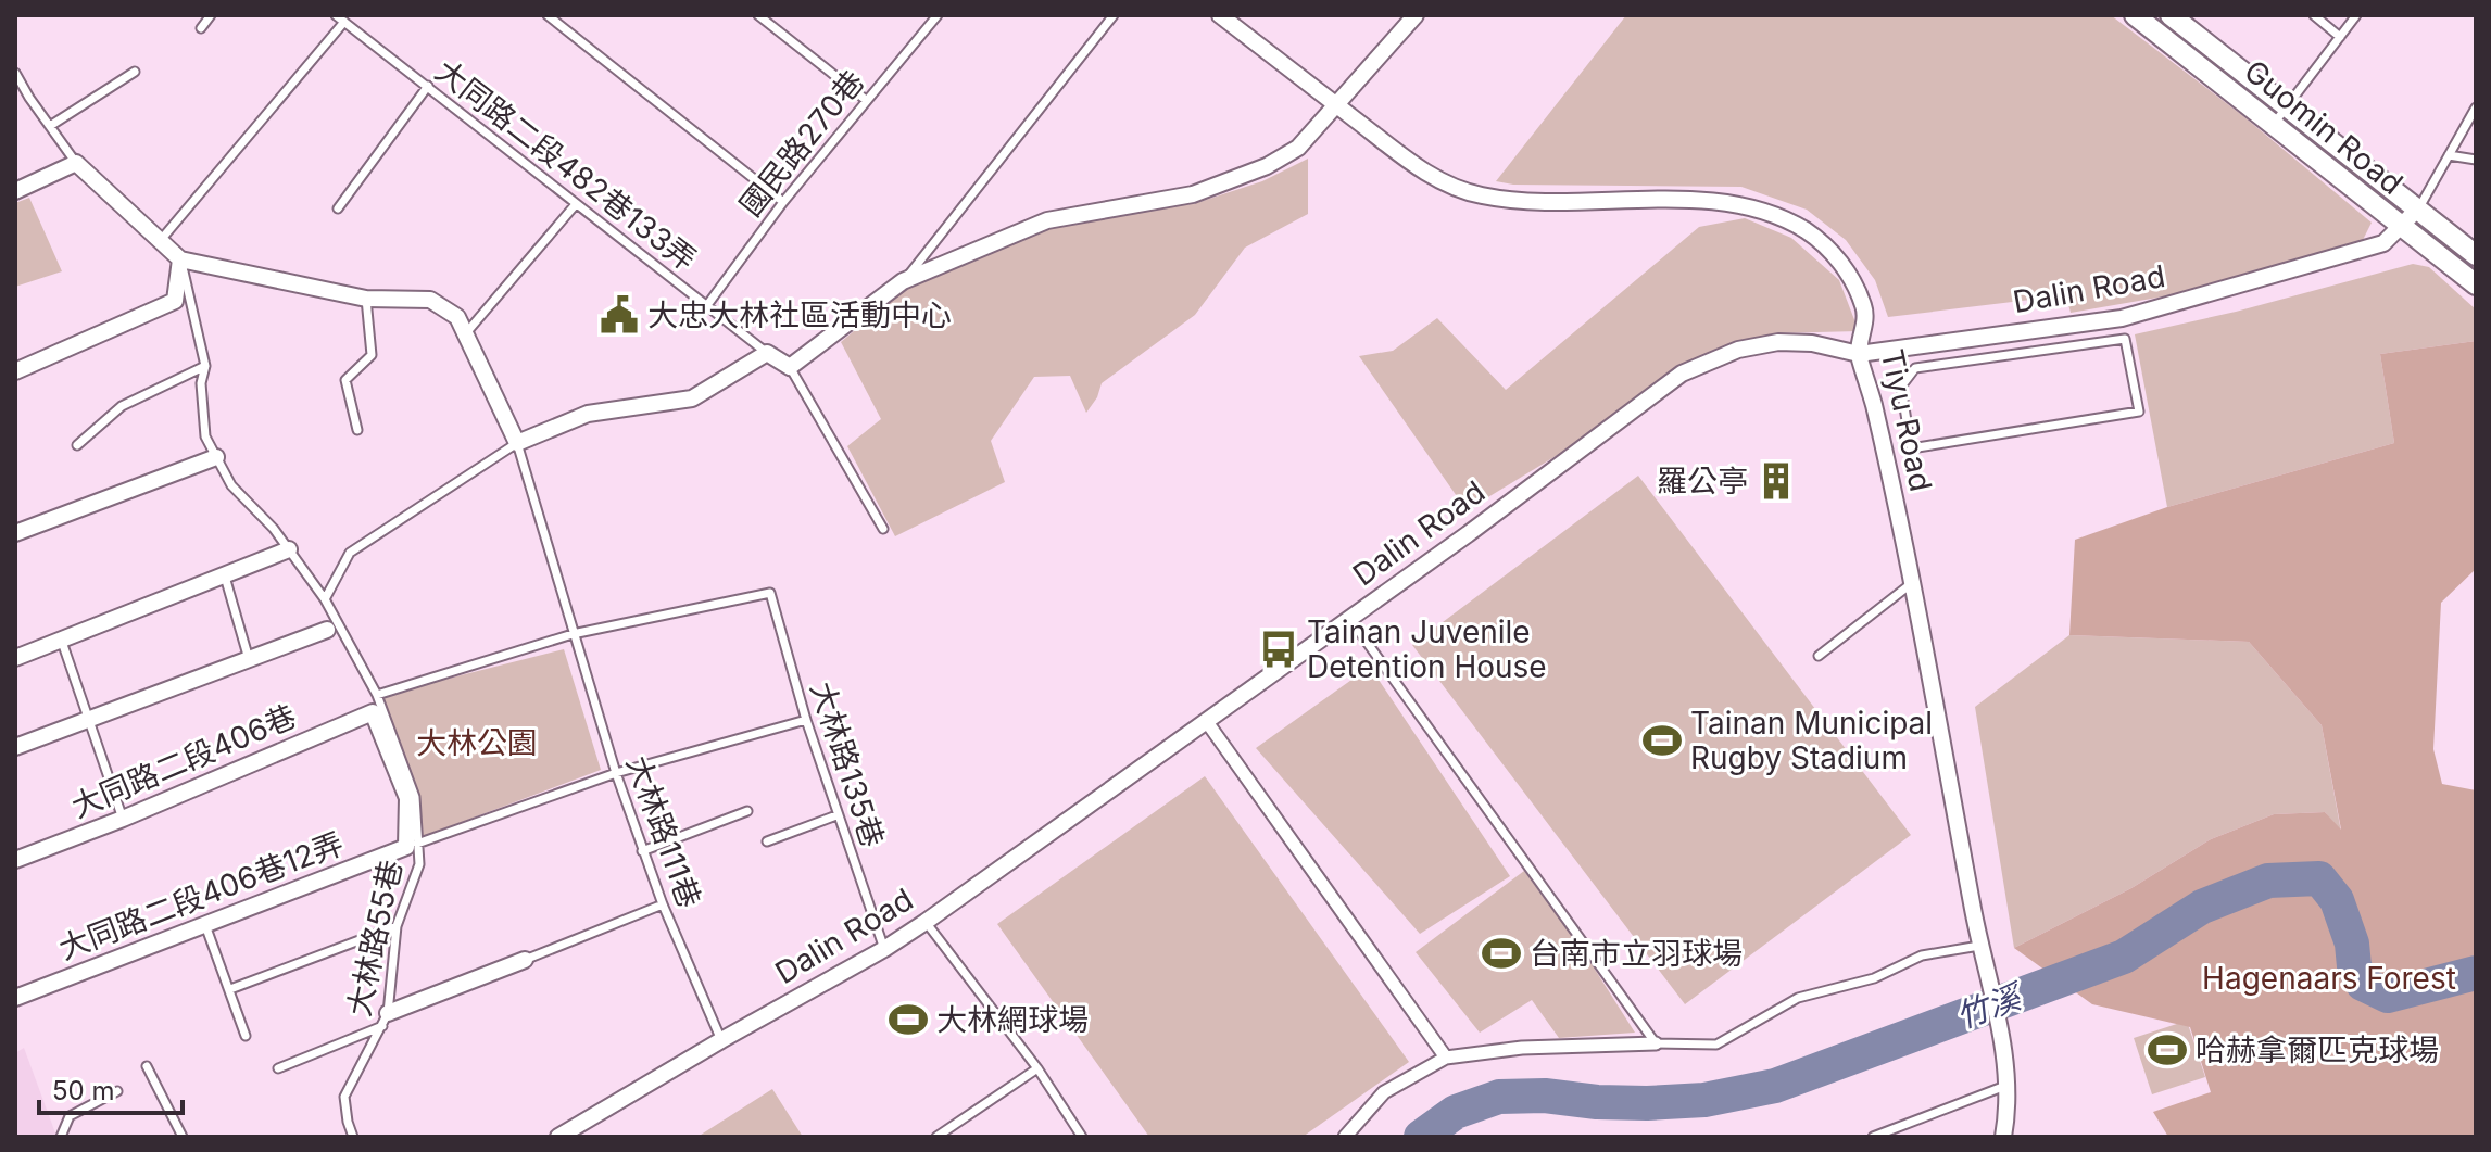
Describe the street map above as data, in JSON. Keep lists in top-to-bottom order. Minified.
{"streets":{"street":["Guomin Road","Dalin Road","Tiyu Road","大同路二段406巷","大同路二段406巷12弄"],"lane":["國民路270巷","大同路二段482巷133弄","大林路135巷","大林路111巷","大林路55巷"]},"crossings":[["Guomin Road","Dalin Road"],["國民路270巷","大同路二段482巷133弄"],["Dalin Road","Tiyu Road"],["Dalin Road","大林路135巷"],["Dalin Road","大林路111巷"],["大同路二段406巷","大同路二段406巷12弄"],["大同路二段406巷","大林路55巷"],["大林路135巷","大林路111巷"],["大同路二段406巷12弄","大林路55巷"]],"water":["竹溪"],"parks":["大林公園","Hagenaars Forest"],"places":{"public building":["大忠大林社區活動中心"],"building":["羅公亭"],"bus stop":["Tainan Juvenile Detention House"],"sports":["Tainan Municipal Rugby Stadium","台南市立羽球場","大林網球場","哈赫拿爾匹克球場"]},"scale_bar":"50 m"}
